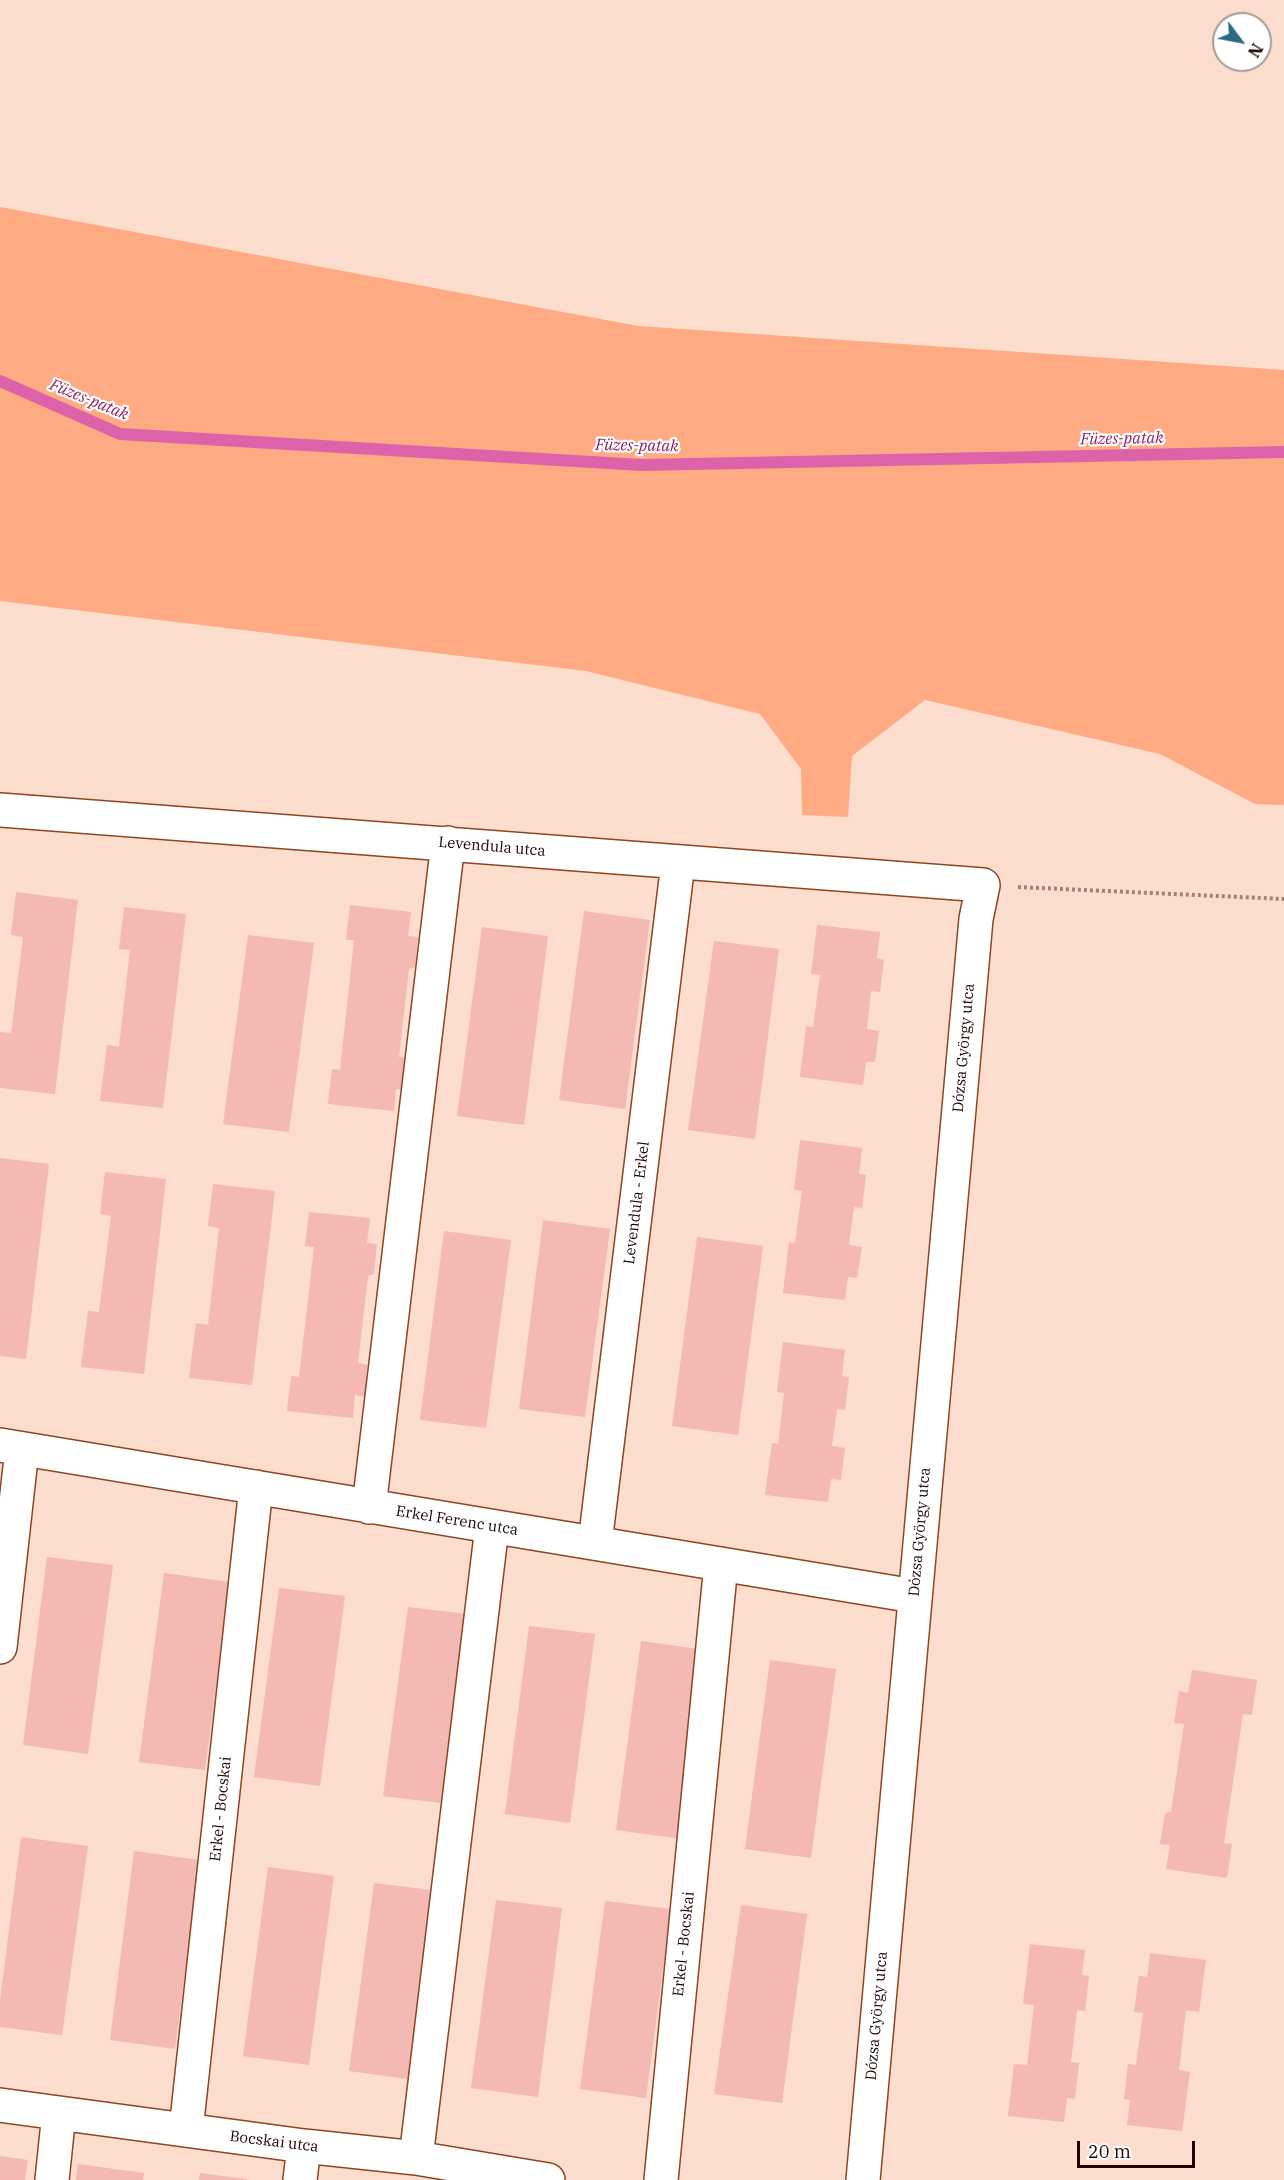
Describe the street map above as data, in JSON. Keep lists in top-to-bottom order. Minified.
{"streets":{"street":["Levendula utca","Dózsa György utca","Levendula - Erkel","Erkel Ferenc utca","Erkel - Bocskai","Bocskai utca"]},"crossings":[["Levendula utca","Dózsa György utca"],["Levendula utca","Levendula - Erkel"],["Dózsa György utca","Erkel Ferenc utca"],["Levendula - Erkel","Erkel Ferenc utca"],["Erkel Ferenc utca","Erkel - Bocskai"],["Erkel - Bocskai","Bocskai utca"]],"water":["Füzes-patak"],"scale_bar":"20 m","north":"bottom right"}
